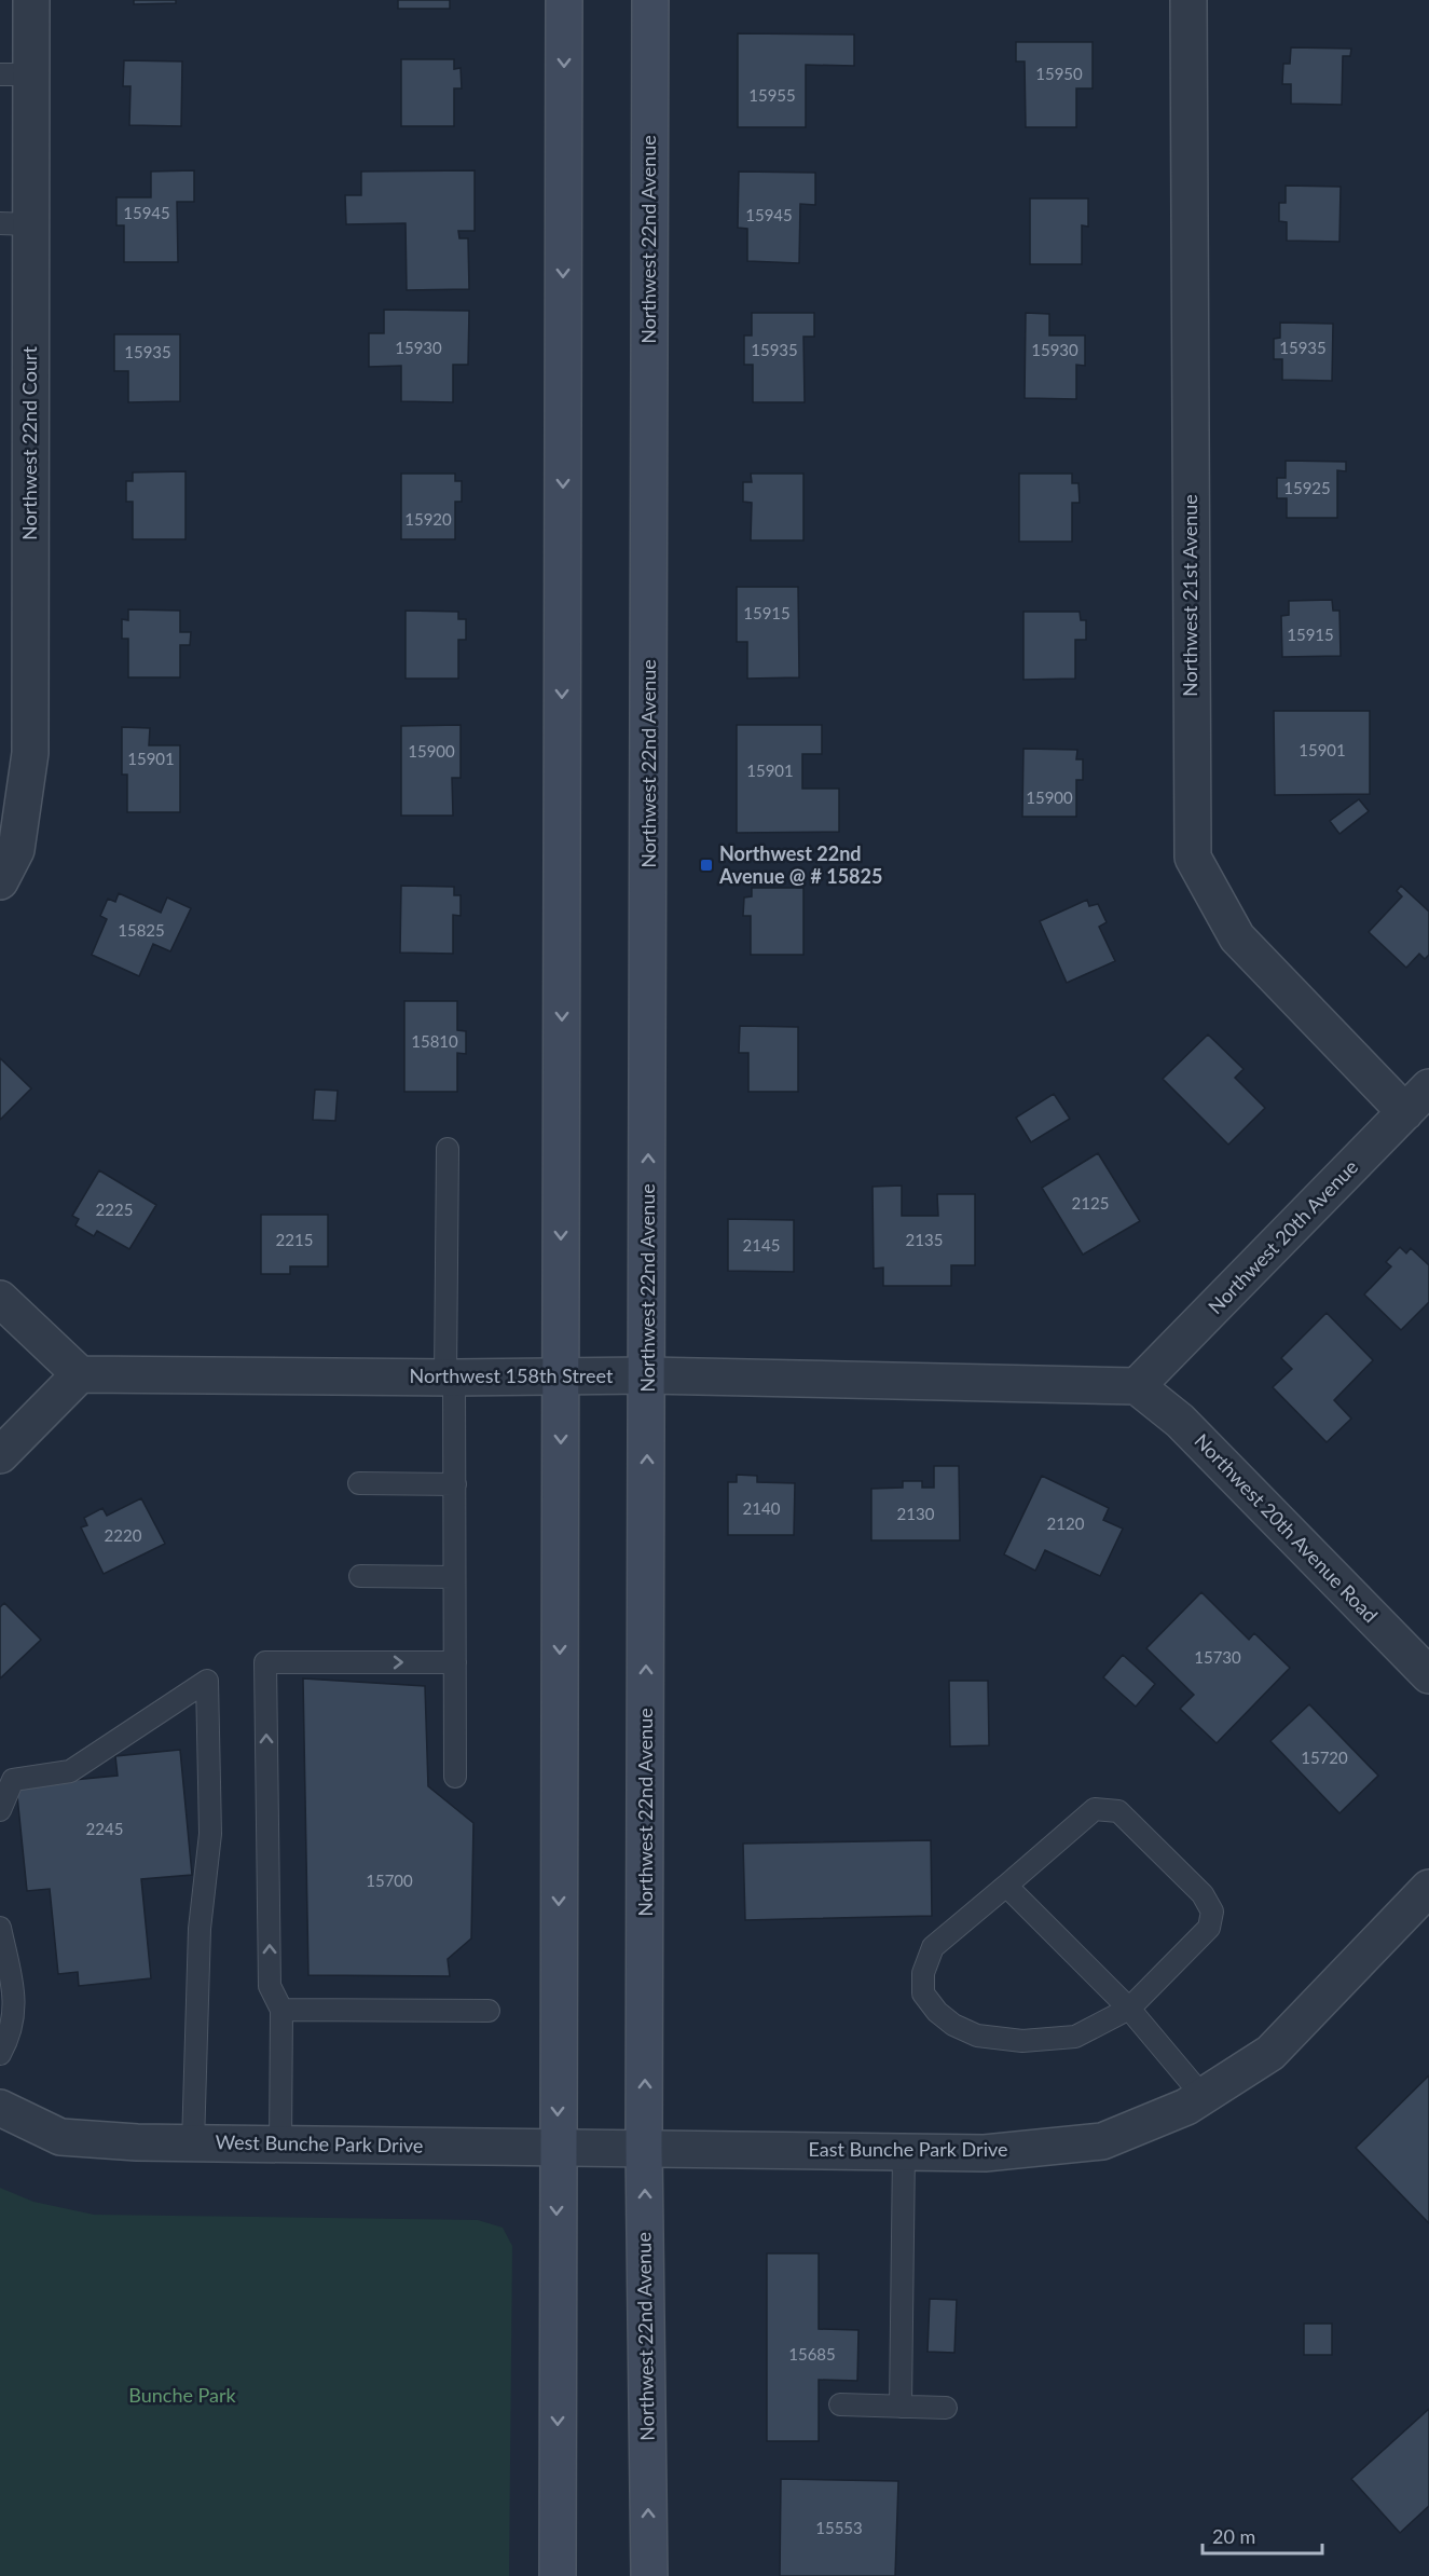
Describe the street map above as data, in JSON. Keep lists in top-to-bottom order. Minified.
{"streets":{"main road":["Northwest 22nd Avenue"],"street":["Northwest 22nd Court","Northwest 21st Avenue","Northwest 20th Avenue","Northwest 158th Street","Northwest 20th Avenue Road","West Bunche Park Drive","East Bunche Park Drive"]},"crossings":[["Northwest 22nd Avenue","Northwest 158th Street"],["Northwest 22nd Avenue","West Bunche Park Drive"],["Northwest 22nd Avenue","East Bunche Park Drive"],["Northwest 21st Avenue","Northwest 20th Avenue"],["Northwest 20th Avenue","Northwest 158th Street"],["Northwest 20th Avenue","Northwest 20th Avenue Road"],["Northwest 158th Street","Northwest 20th Avenue Road"],["West Bunche Park Drive","East Bunche Park Drive"]],"parks":["Bunche Park"],"places":{"transit":["Northwest 22nd Avenue @ # 15825"]},"house_numbers":["15950","15955","15945","15945","15930","15935","15935","15930","15935","15925","15920","15915","15915","15901","15900","15901","15901","15900","15825","15810","2125","2225","2215","2135","2145","2140","2130","2120","2220","15730","15720","2245","15700","15685","15553"],"scale_bar":"20 m"}
